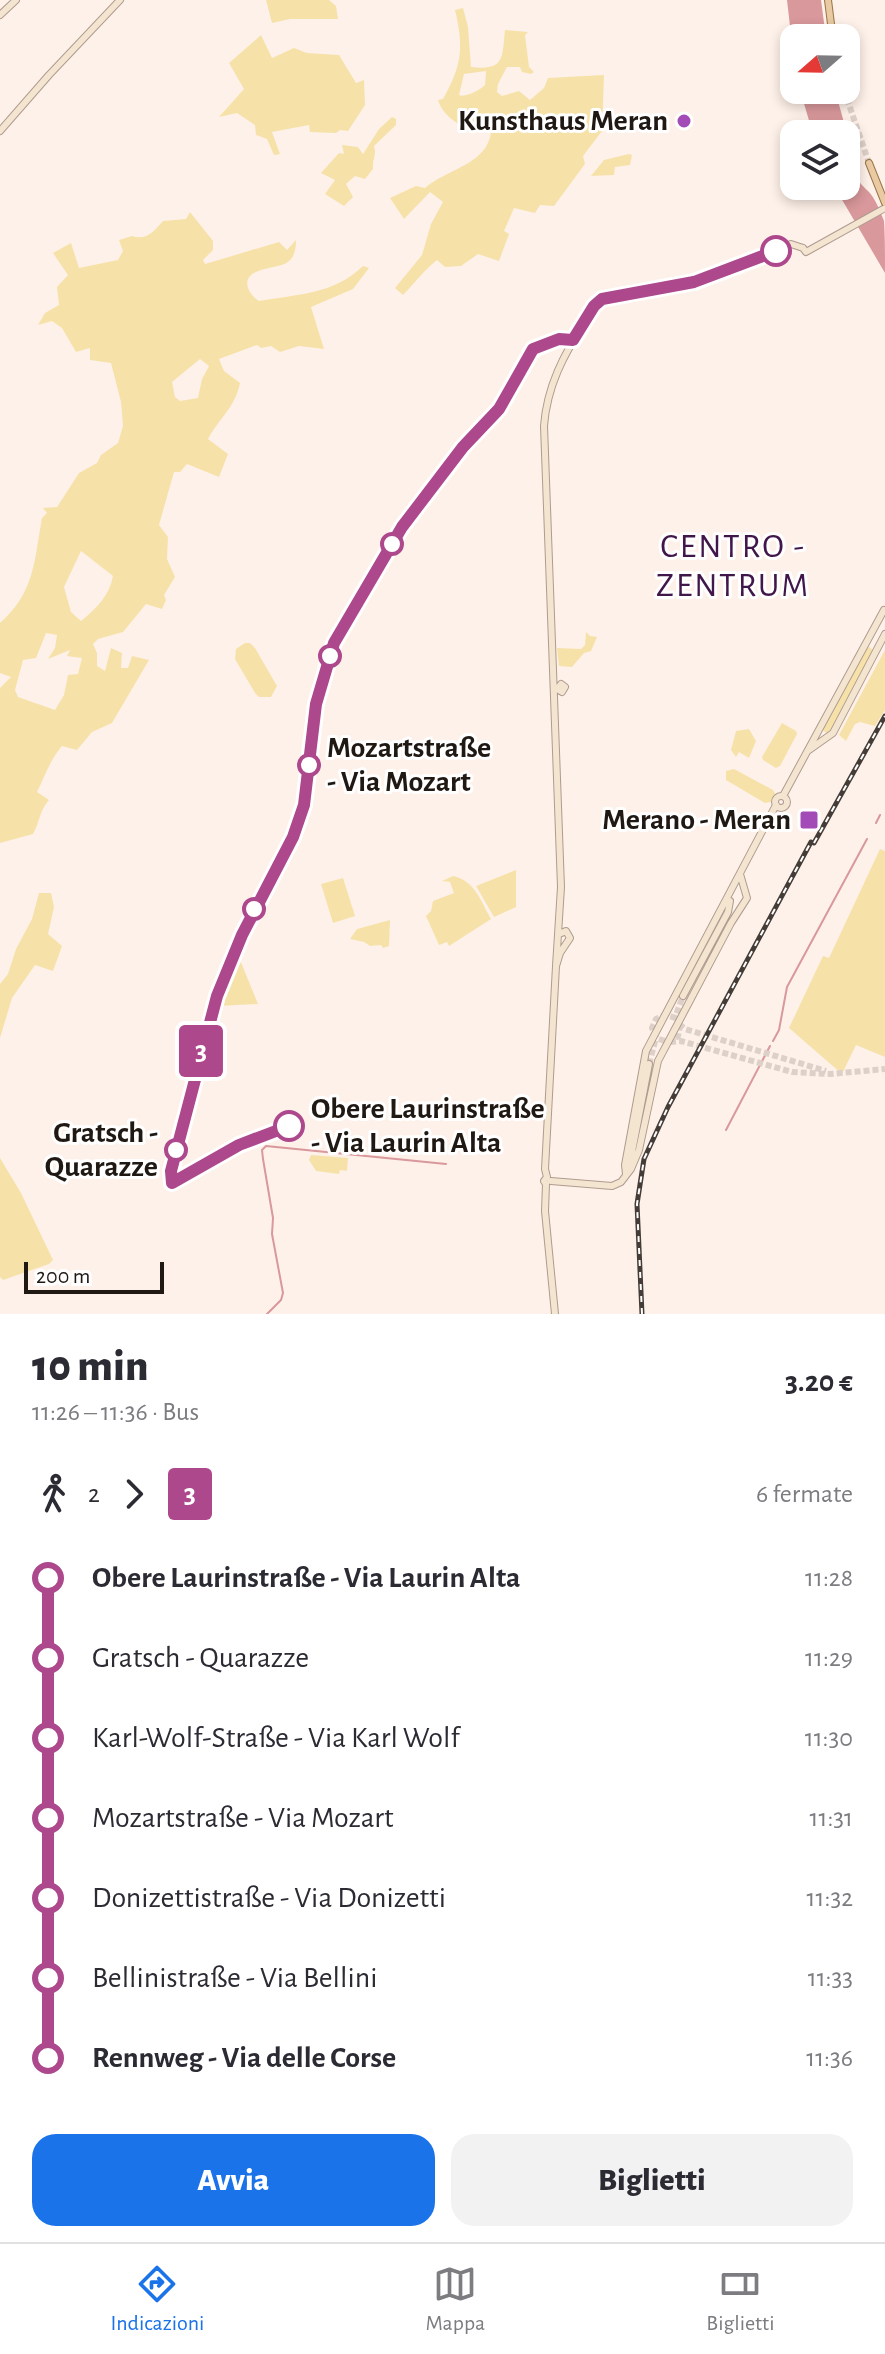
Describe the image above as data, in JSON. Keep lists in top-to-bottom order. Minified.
{"districts":["CENTRO - ZENTRUM"],"places":{"other":["Kunsthaus Meran","Mozartstraße - Via Mozart","Obere Laurinstraße - Via Laurin Alta","Gratsch - Quarazze"],"transit":["Merano - Meran"]},"lines":["bus line 3"],"scale_bar":"200 m","north":"left","page":{"on_map":"3","scale":"200 m","heading":["10 min","11:26 – 11:36 · Bus","3.20 €"],"legs":["2","3","6 fermate"],"list":[{"name":"Obere Laurinstraße - Via Laurin Alta","value":"11:28"},{"name":"Gratsch - Quarazze","value":"11:29"},{"name":"Karl-Wolf-Straße - Via Karl Wolf","value":"11:30"},{"name":"Mozartstraße - Via Mozart","value":"11:31"},{"name":"Donizettistraße - Via Donizetti","value":"11:32"},{"name":"Bellinistraße - Via Bellini","value":"11:33"},{"name":"Rennweg - Via delle Corse","value":"11:36"}],"buttons":["Avvia","Biglietti"],"tabs":["Indicazioni","Mappa","Biglietti"]}}
